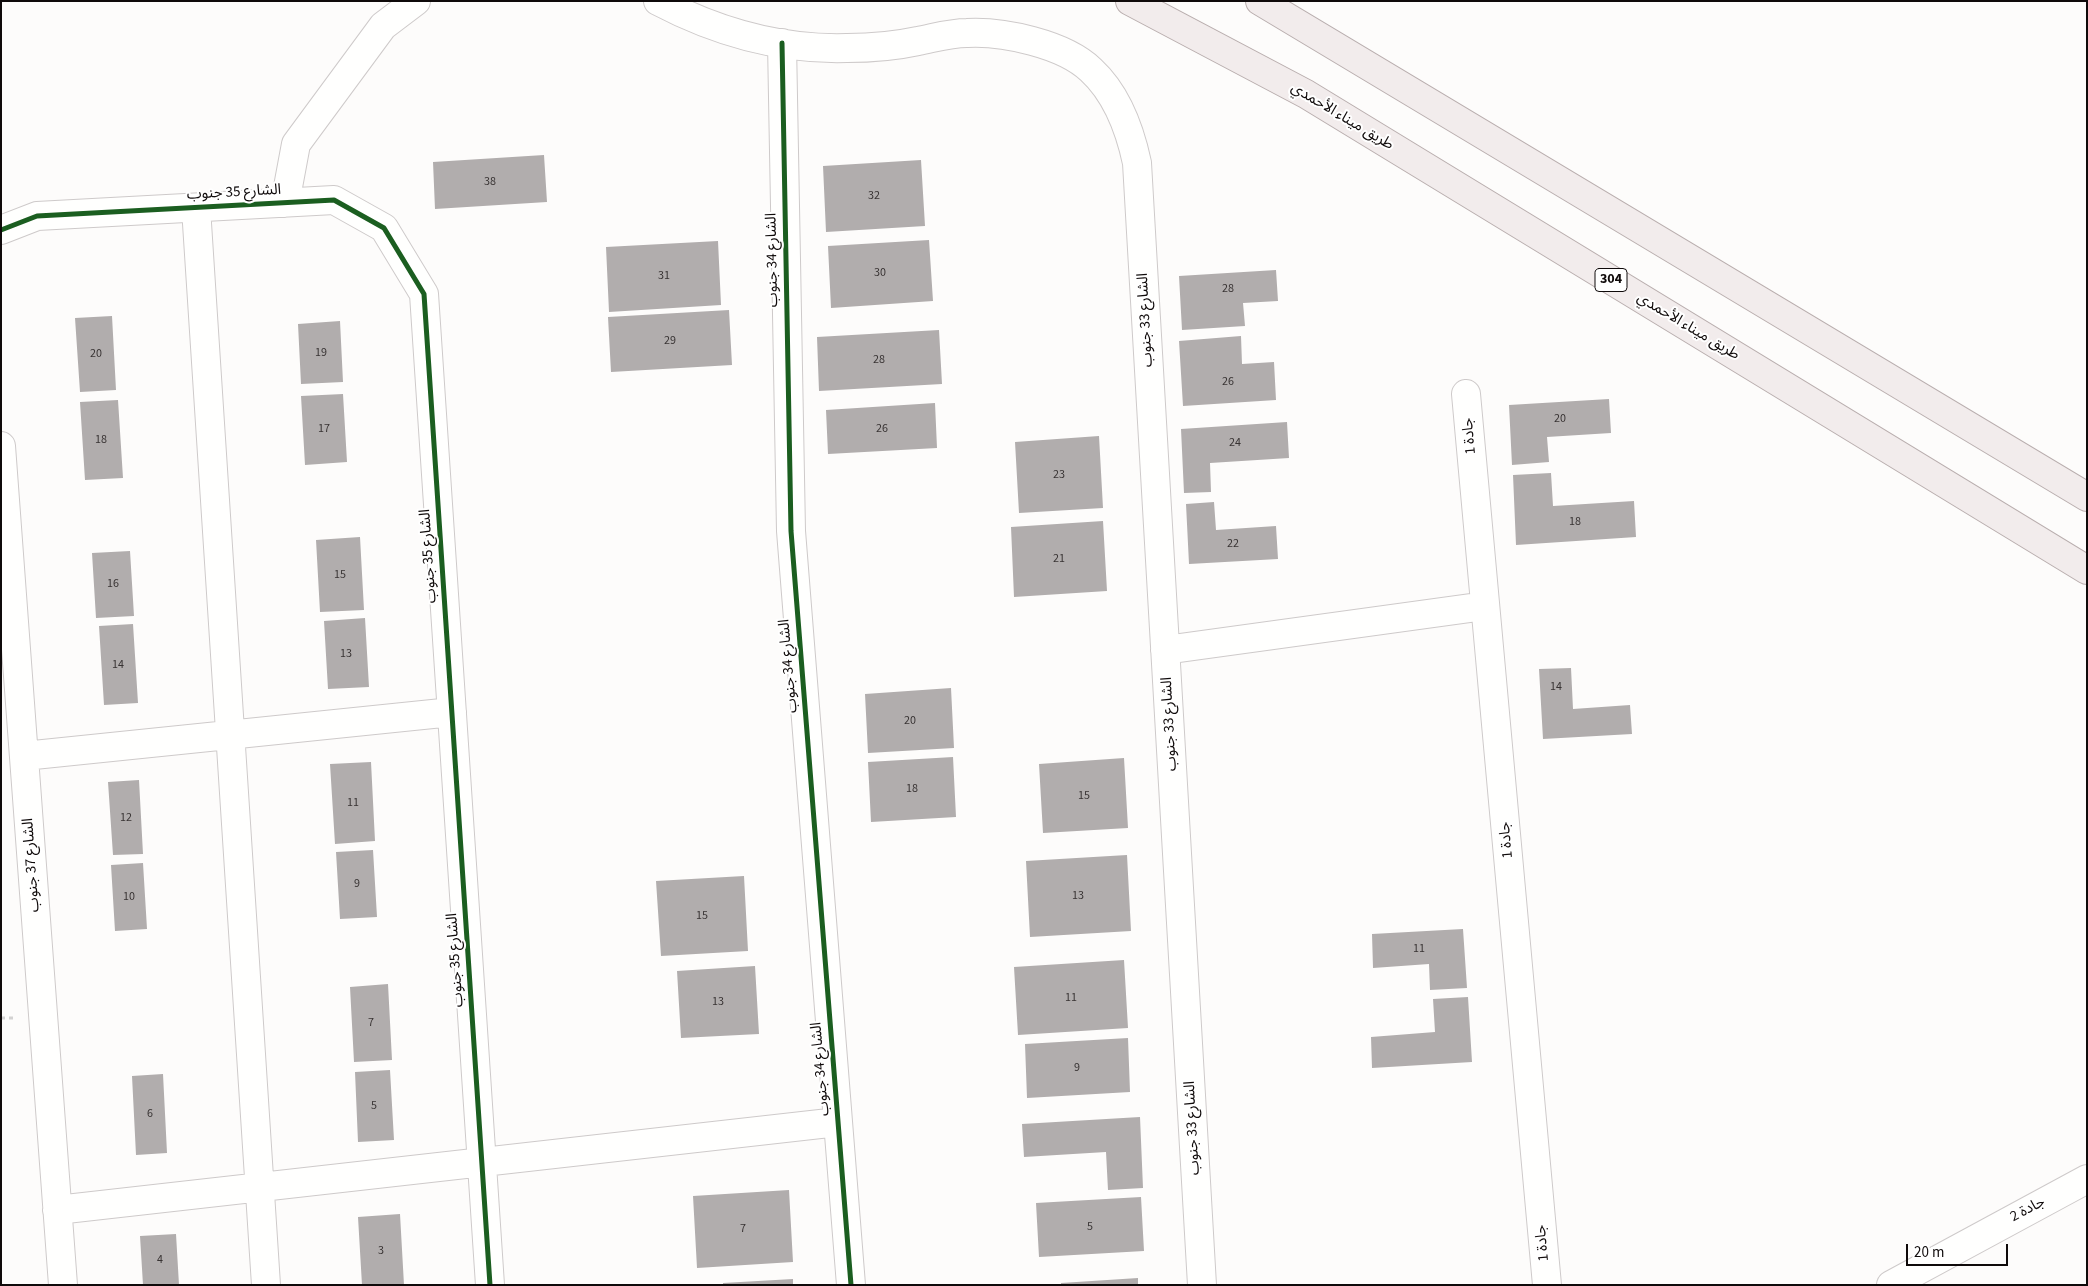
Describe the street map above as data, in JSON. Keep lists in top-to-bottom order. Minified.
{"streets":{"main road":["طريق ميناء الأحمدي","304"],"street":["الشارع 35 جنوب","الشارع 34 جنوب","الشارع 33 جنوب","جادة 1","الشارع 37 جنوب","جادة 2"]},"crossings":[["الشارع 34 جنوب","الشارع 33 جنوب"]],"house_numbers":["38","32","30","31","28","29","19","20","28","26","20","17","26","18","24","23","18","22","21","15","16","13","14","14","20","18","15","11","12","9","13","10","15","11","11","13","7","9","5","6","5","7","3","4"],"scale_bar":"20 m"}
